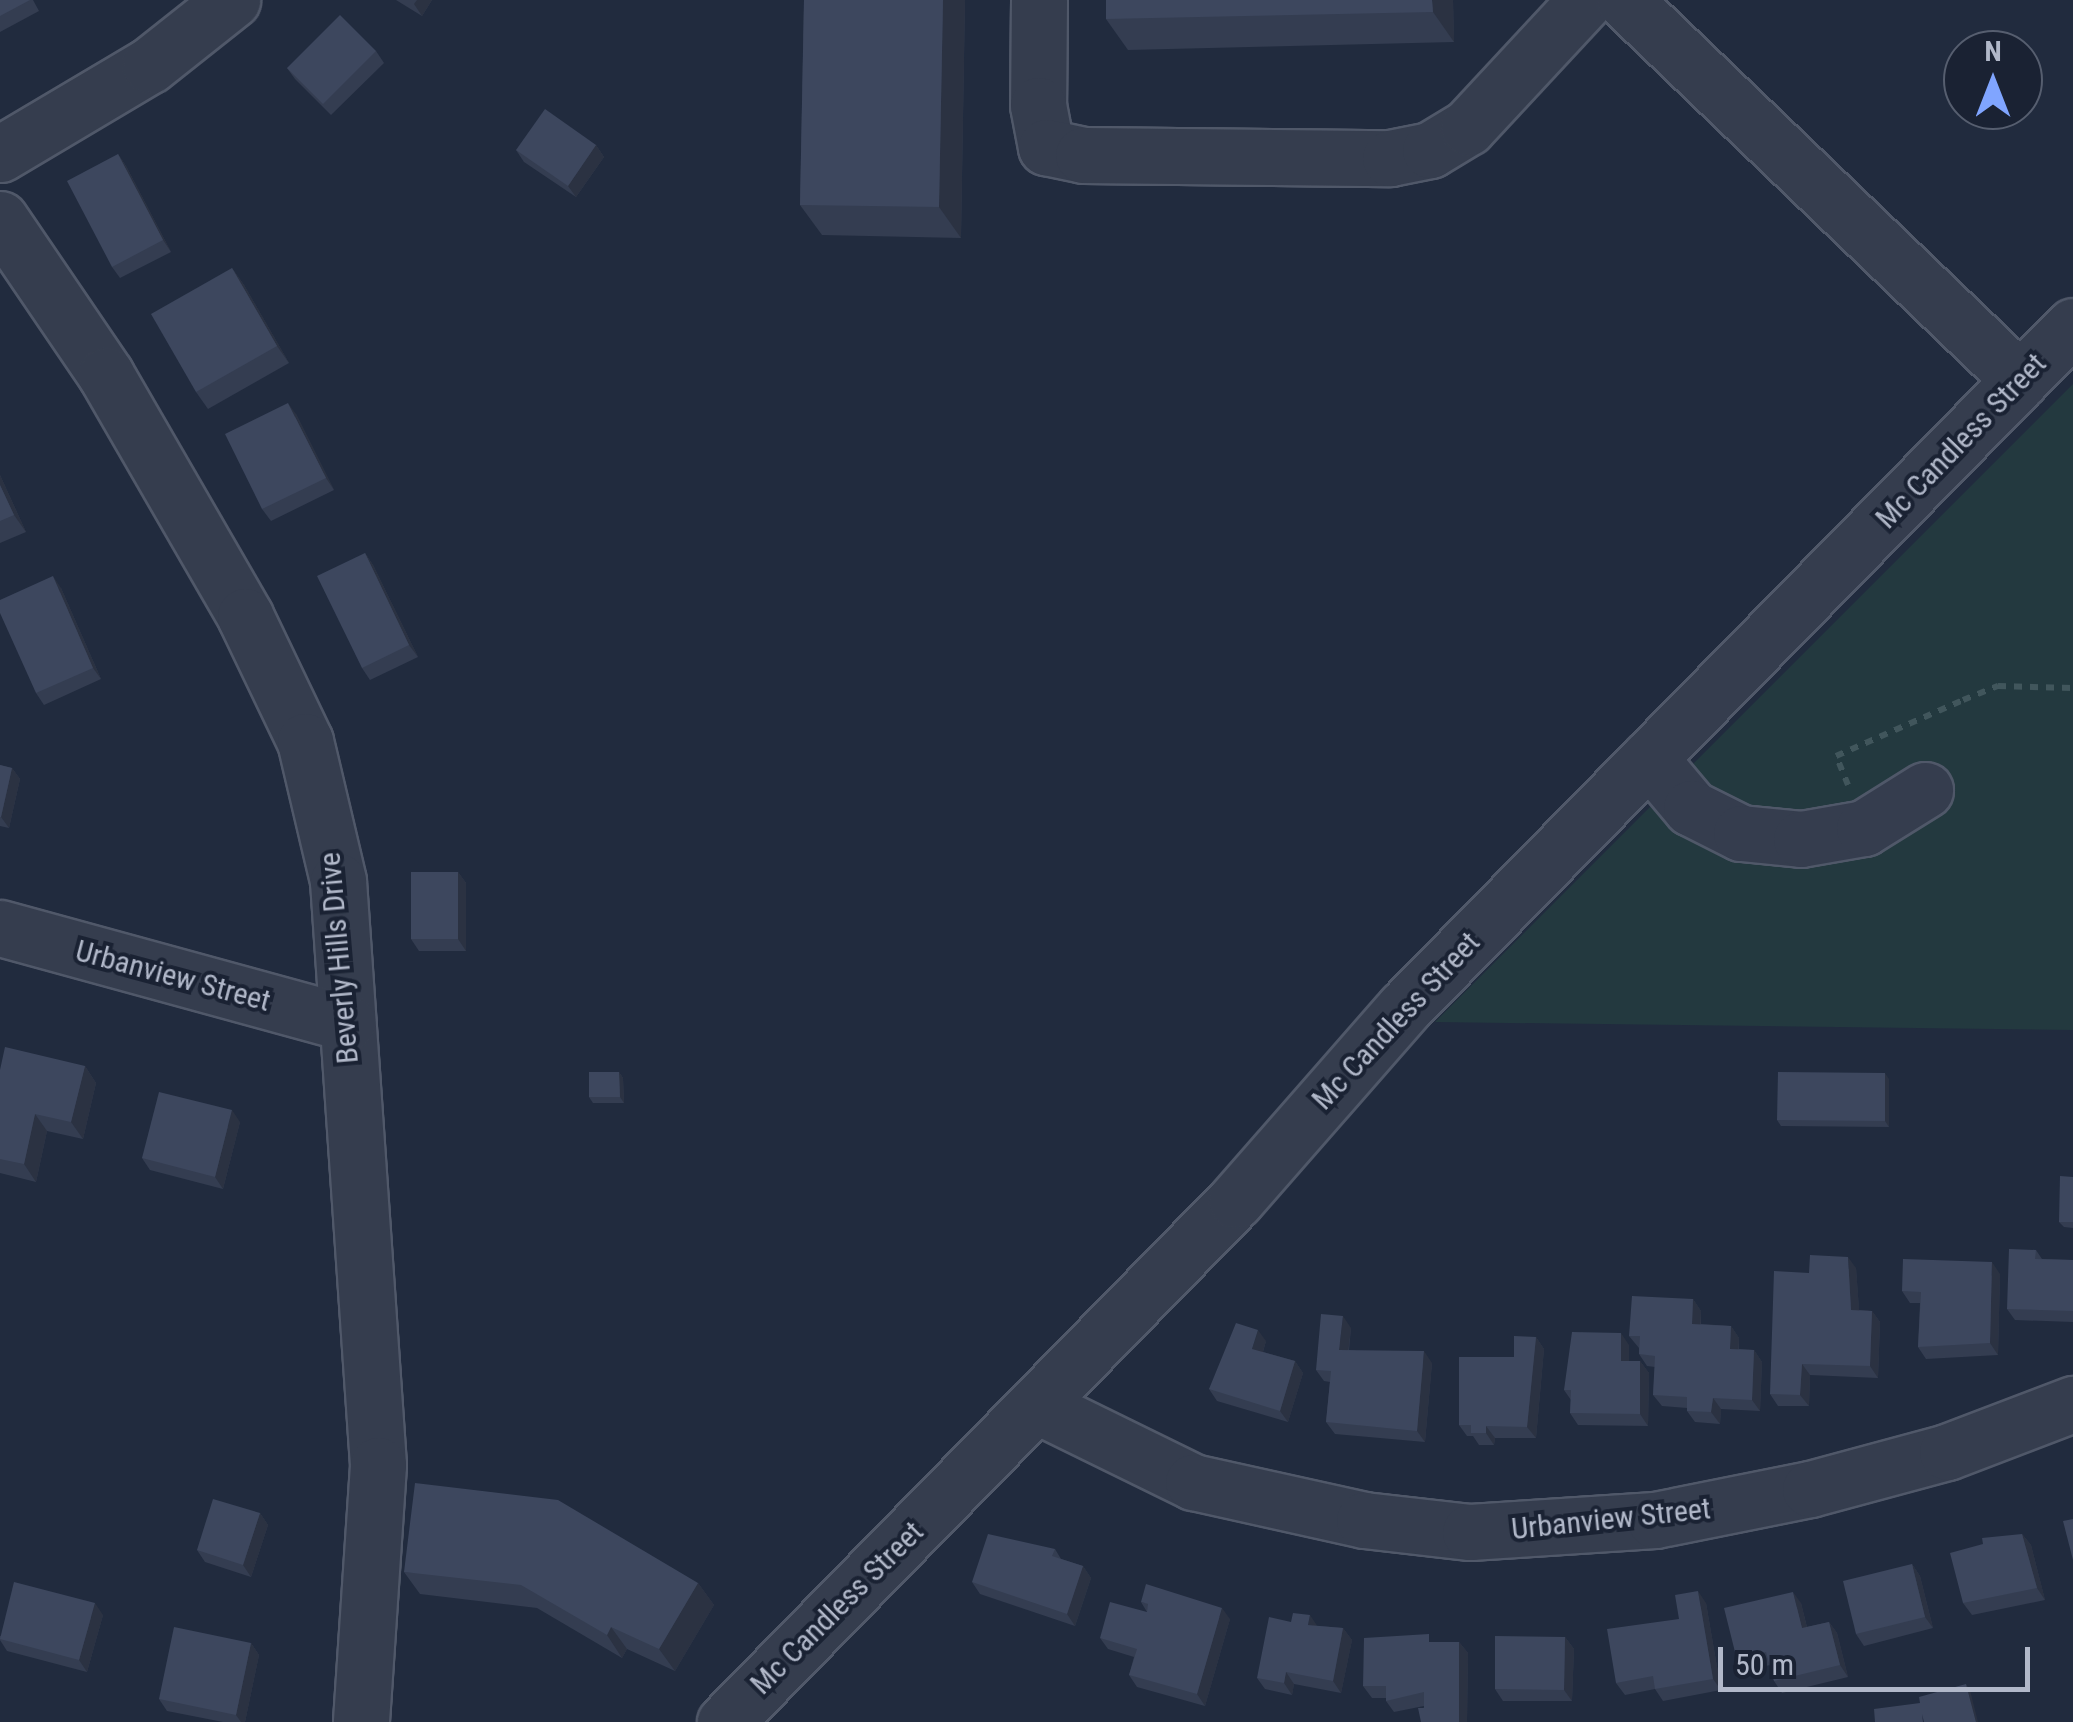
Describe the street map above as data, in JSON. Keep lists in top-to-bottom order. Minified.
{"streets":{"street":["Mc Candless Street","Beverly Hills Drive","Urbanview Street"]},"crossings":[["Mc Candless Street","Urbanview Street"],["Beverly Hills Drive","Urbanview Street"]],"scale_bar":"50 m","north":"top"}
